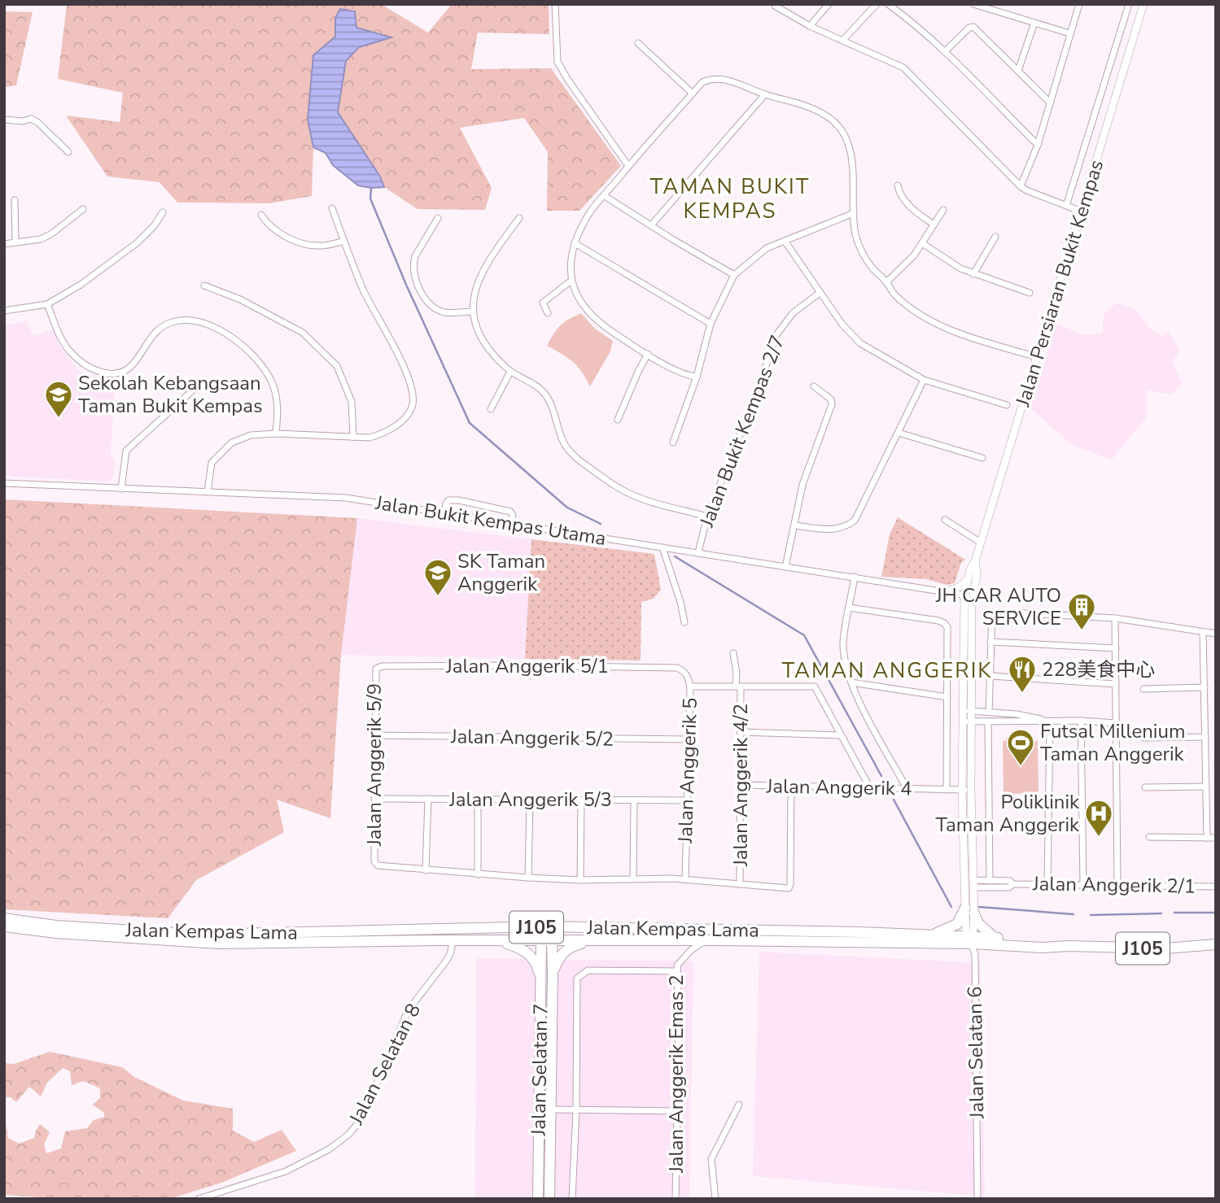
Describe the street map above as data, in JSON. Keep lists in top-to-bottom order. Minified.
{"streets":{"main road":["J105","Jalan Kempas Lama","Jalan Selatan 7"],"street":["Jalan Persiaran Bukit Kempas","Jalan Bukit Kempas 2/7","Jalan Bukit Kempas Utama","Jalan Anggerik 5/1","Jalan Anggerik 5/2","Jalan Anggerik 5/9","Jalan Anggerik 5","Jalan Anggerik 4/2","Jalan Anggerik 4","Jalan Anggerik 5/3","Jalan Anggerik 2/1","Jalan Selatan 6","Jalan Selatan 8","Jalan Anggerik Emas 2"]},"crossings":[["Jalan Persiaran Bukit Kempas","Jalan Bukit Kempas Utama"],["Jalan Persiaran Bukit Kempas","Jalan Anggerik 4"],["Jalan Persiaran Bukit Kempas","Jalan Anggerik 2/1"],["Jalan Persiaran Bukit Kempas","Jalan Kempas Lama"],["Jalan Persiaran Bukit Kempas","Jalan Selatan 6"],["Jalan Bukit Kempas 2/7","Jalan Bukit Kempas Utama"],["Jalan Anggerik 5/1","Jalan Anggerik 5/9"],["Jalan Anggerik 5/1","Jalan Anggerik 5"],["Jalan Anggerik 5/2","Jalan Anggerik 5/9"],["Jalan Anggerik 5/2","Jalan Anggerik 5"],["Jalan Anggerik 5/9","Jalan Anggerik 5/3"],["Jalan Anggerik 5","Jalan Anggerik 5/3"],["Jalan Anggerik 4/2","Jalan Anggerik 4"],["Jalan Kempas Lama","Jalan Selatan 6"],["Jalan Kempas Lama","Jalan Selatan 8"],["Jalan Kempas Lama","Jalan Selatan 7"],["Jalan Kempas Lama","Jalan Anggerik Emas 2"]],"districts":["TAMAN BUKIT KEMPAS","TAMAN ANGGERIK"],"places":{"school or university":["Sekolah Kebangsaan Taman Bukit Kempas","SK Taman Anggerik"],"building":["JH CAR AUTO SERVICE"],"restaurant":["228美食中心"],"sports":["Futsal Millenium Taman Anggerik"],"hospital":["Poliklinik Taman Anggerik"]}}
